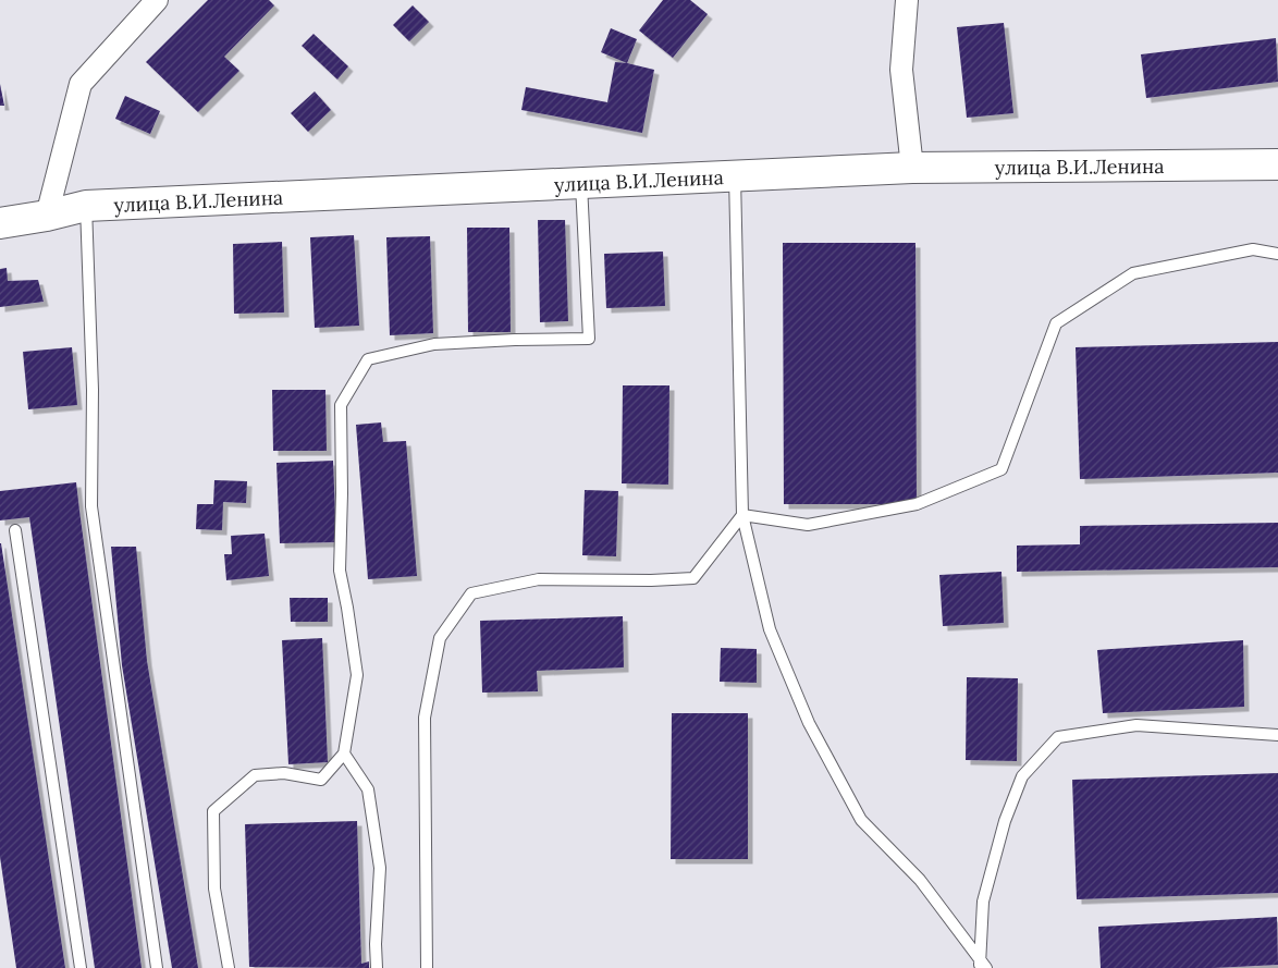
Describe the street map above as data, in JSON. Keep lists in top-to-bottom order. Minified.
{"streets":{"main road":["улица В.И.Ленина"]}}
